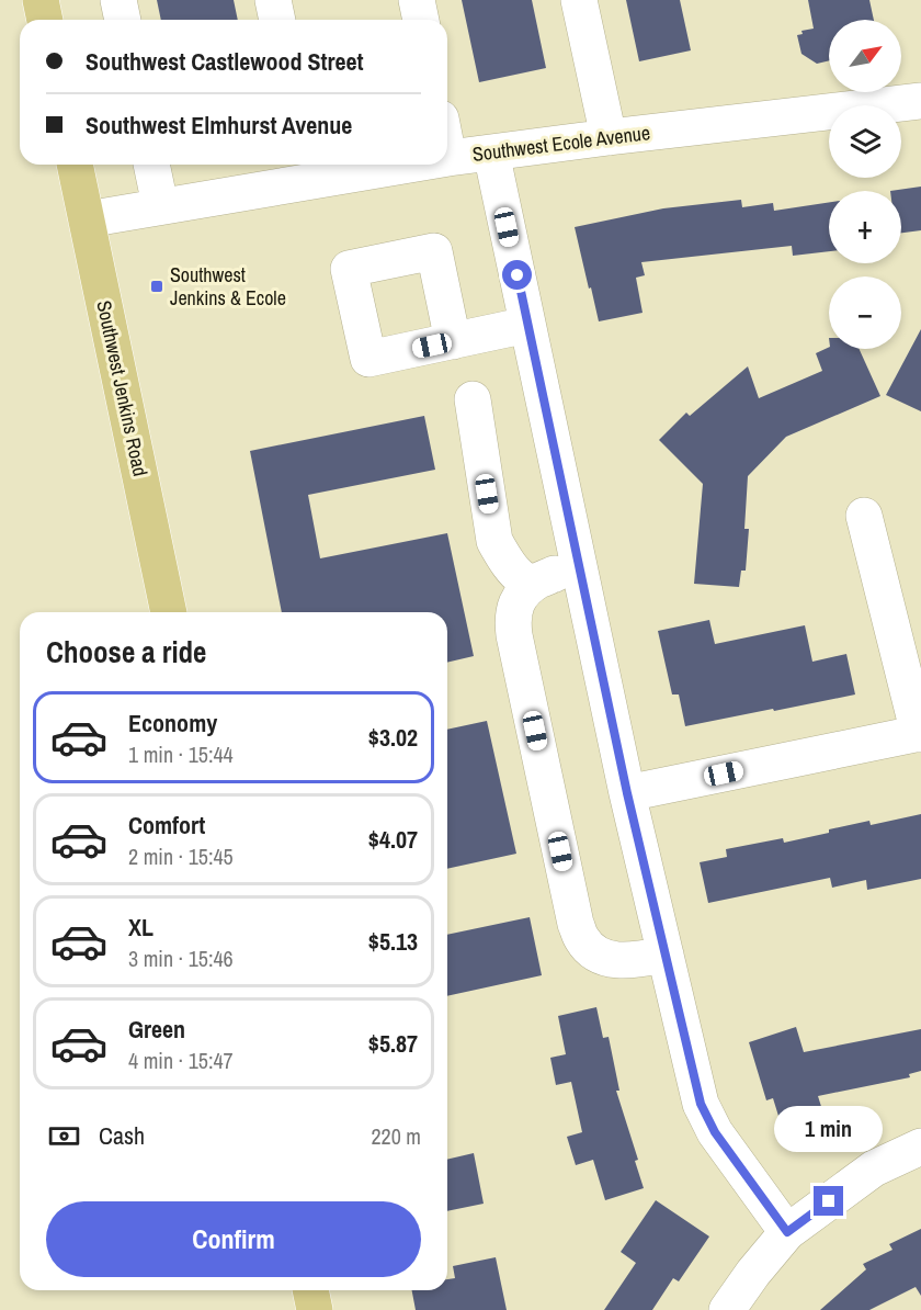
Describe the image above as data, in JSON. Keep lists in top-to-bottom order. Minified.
{"streets":{"main road":["Southwest Jenkins Road"],"street":["Southwest Ecole Avenue"]},"crossings":[["Southwest Ecole Avenue","Southwest Jenkins Road"]],"places":{"transit":["Southwest Jenkins & Ecole"]},"north":"top right","page":{"map_buttons":["+","−"],"banner":["Southwest Castlewood Street","Southwest Elmhurst Avenue"],"heading":"Choose a ride","list":[{"name":"Economy","note":"1 min · 15:44","value":"$3.02"},{"name":"Comfort","note":"2 min · 15:45","value":"$4.07"},{"name":"XL","note":"3 min · 15:46","value":"$5.13"},{"name":"Green","note":"4 min · 15:47","value":"$5.87"}],"pay":["Cash","220 m"],"bubble":"1 min","buttons":"Confirm"}}
